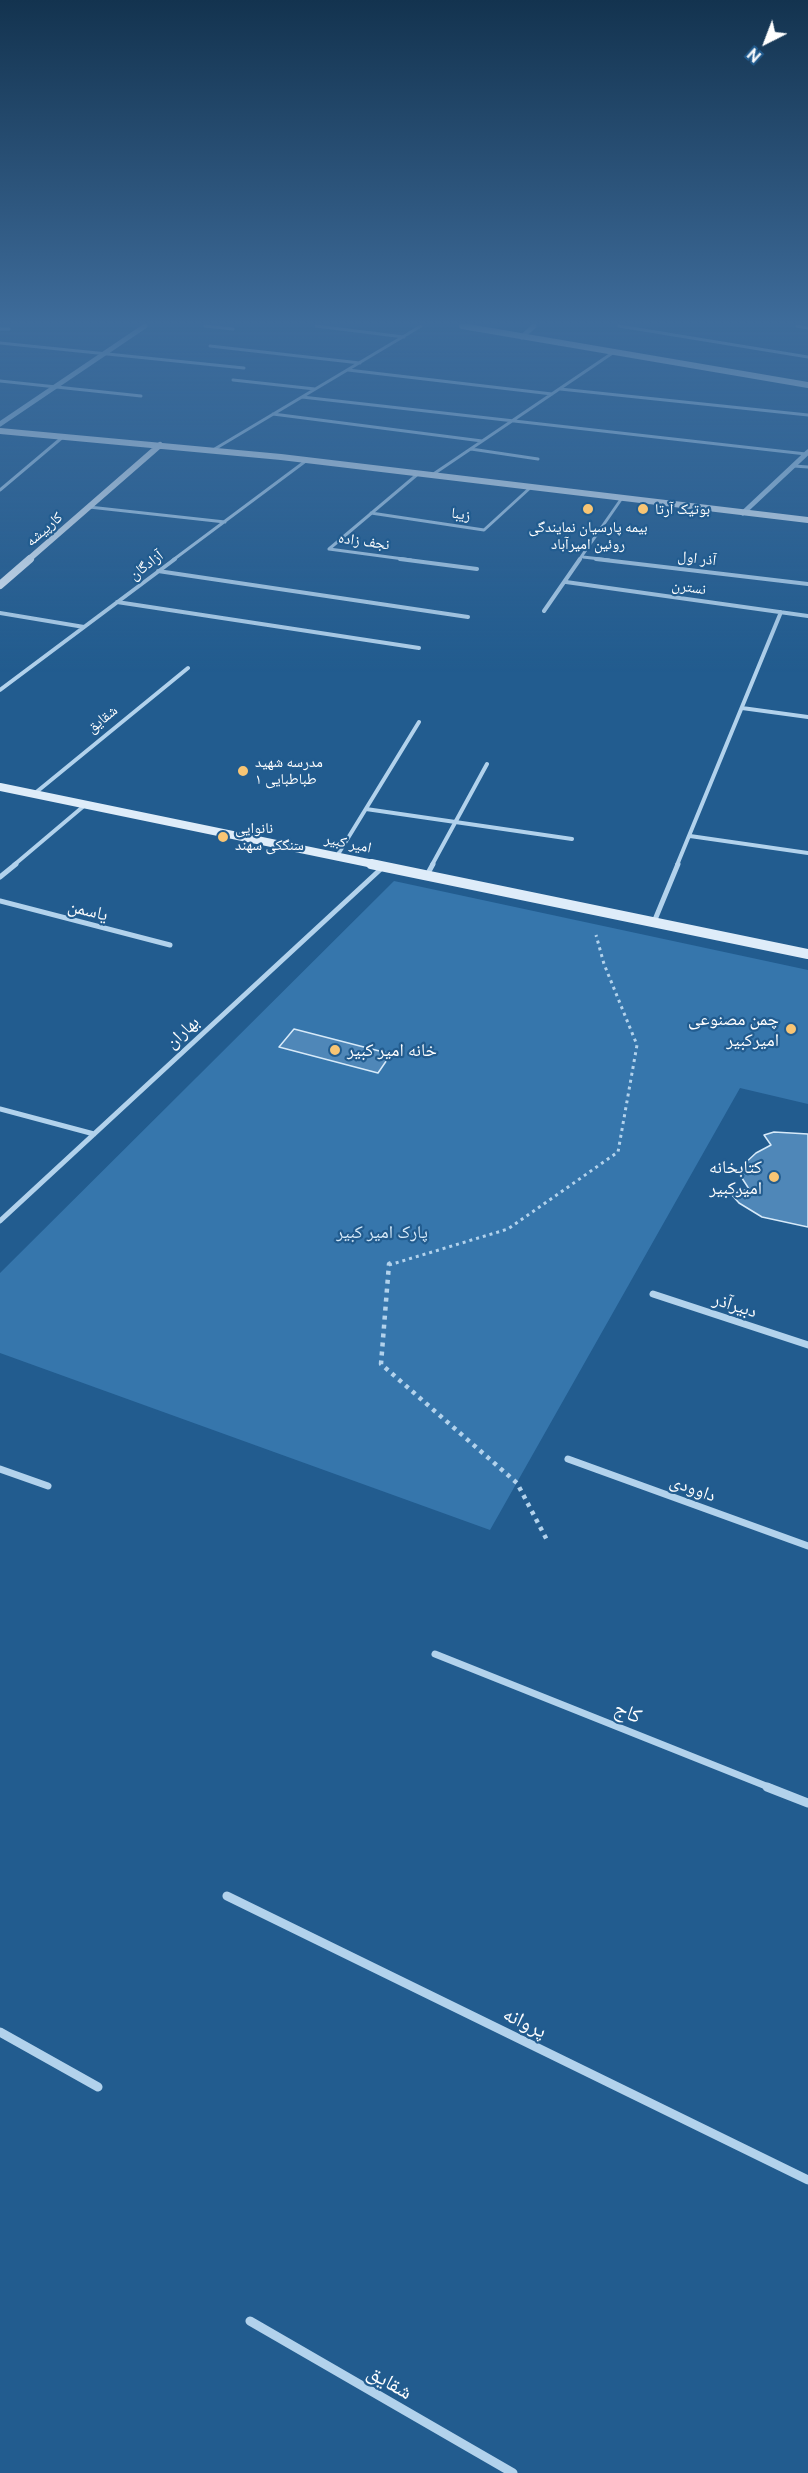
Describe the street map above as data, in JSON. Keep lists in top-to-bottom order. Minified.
{"streets":{"main road":["کارپیشه","امیر کبیر"],"street":["زیبا","نجف زاده","آذر اول","آزادگان","نسترن","شقایق","یاسمن","بهاران","دبیرآذر","داوودی","کاج","پروانه"]},"crossings":[["زیبا","نجف زاده"],["شقایق","امیر کبیر"],["امیر کبیر","بهاران"]],"parks":["پارک امیر کبیر"],"places":["بیمه پارسیان نمایندگی روئین امیرآباد","بوتیک آرتا","مدرسه شهید طباطبایی ۱","نانوایی سنگکی سهند","چمن مصنوعی امیرکبیر","خانه امیر کبیر","کتابخانه امیرکبیر"],"north":"bottom left"}
